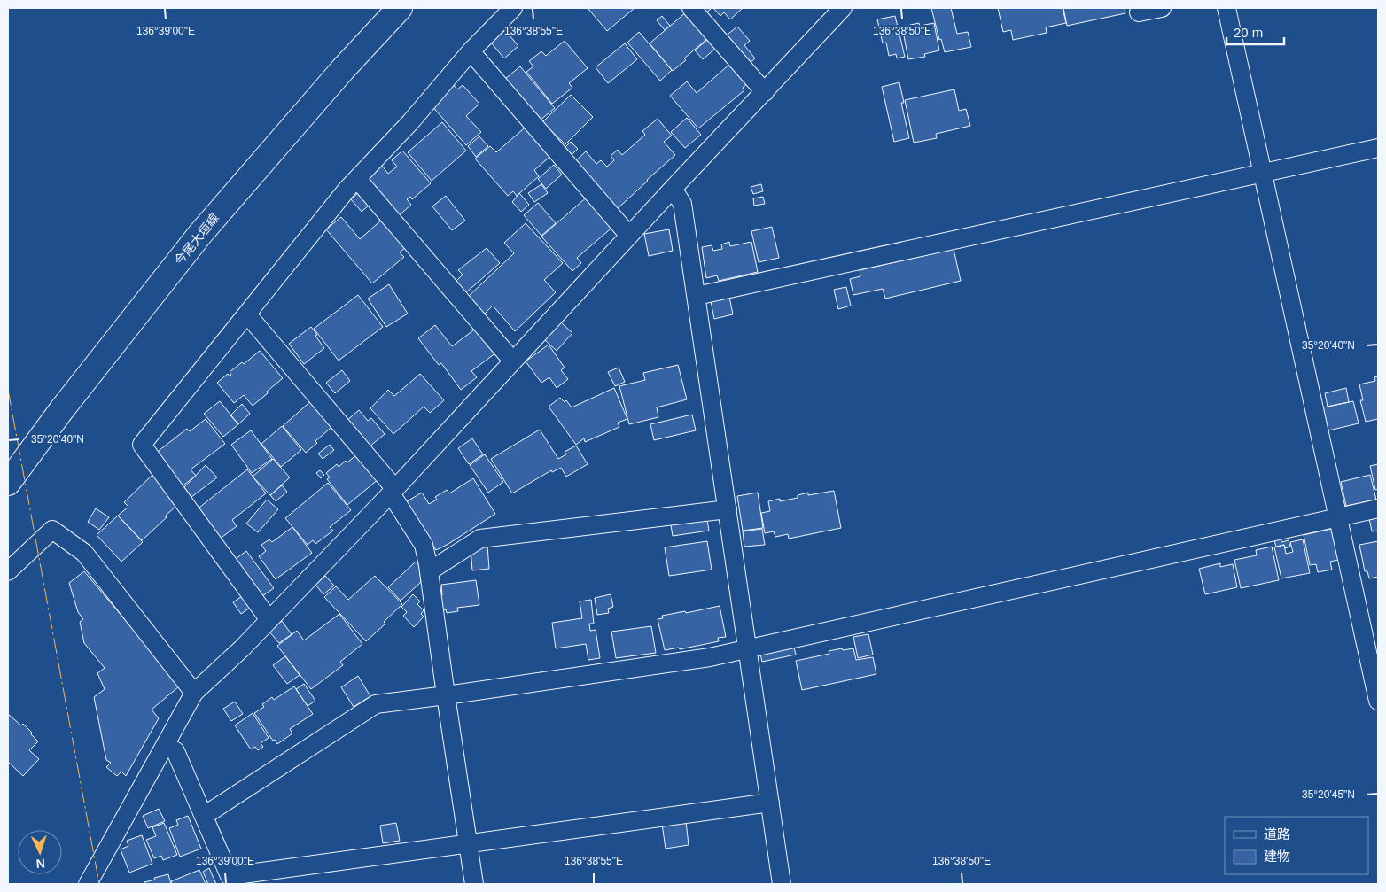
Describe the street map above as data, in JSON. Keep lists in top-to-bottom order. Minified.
{"streets":{"main road":["今尾大垣線"]},"legend":["道路","建物"],"scale_bar":"20 m","north":"bottom","coordinates":["136°39'00\"E","136°38'55\"E","136°38'50\"E","35°20'40\"N","35°20'45\"N"]}
